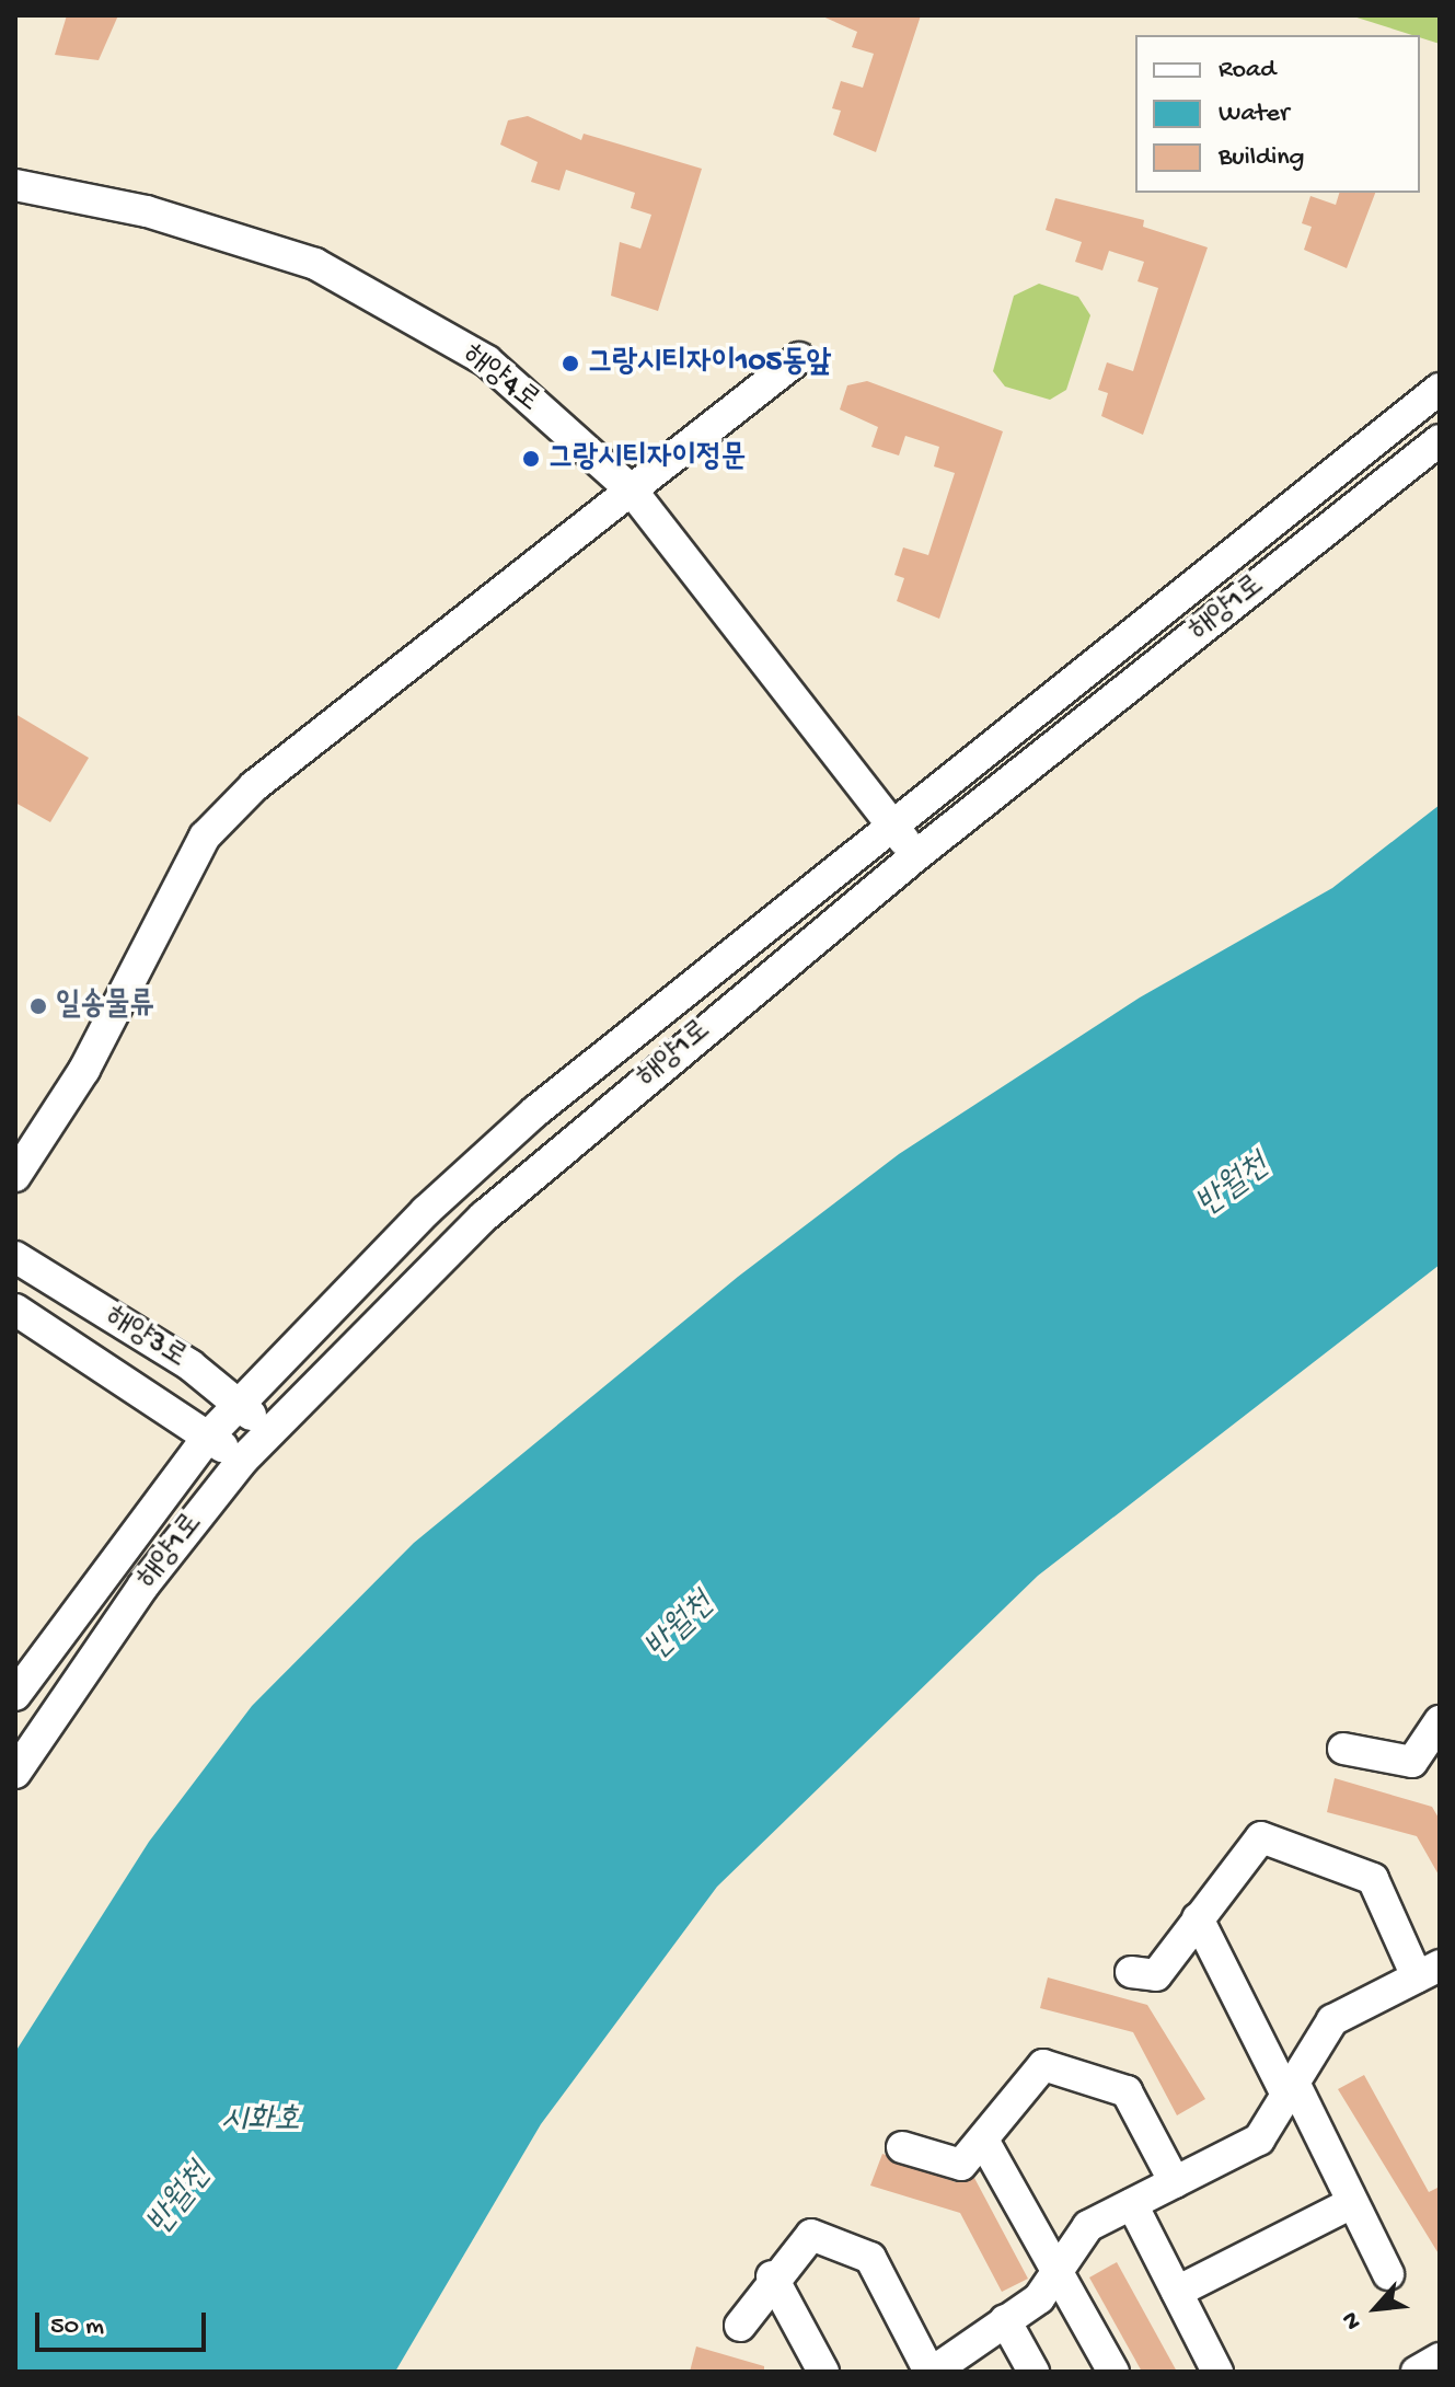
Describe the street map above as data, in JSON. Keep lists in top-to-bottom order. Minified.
{"streets":{"street":["해양4로","해양1로","해양3로"]},"crossings":[["해양4로","해양1로"],["해양1로","해양3로"]],"water":["반월천","시화호"],"places":["그랑시티자이105동앞","그랑시티자이정문","일송물류"],"legend":["Road","Water","Building"],"scale_bar":"50 m","north":"bottom left"}
